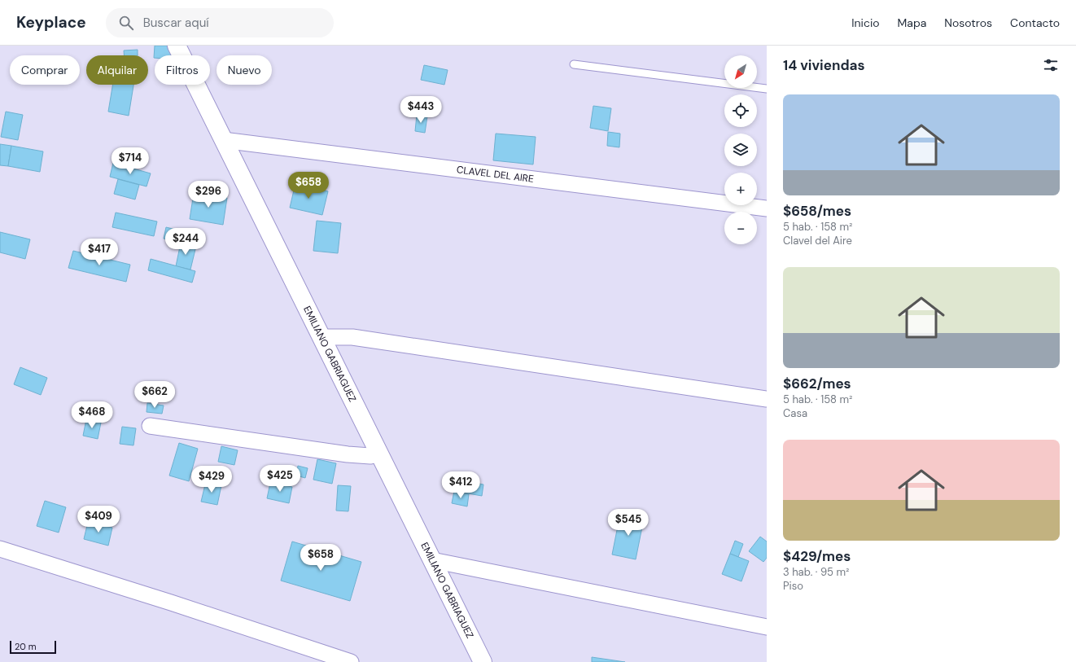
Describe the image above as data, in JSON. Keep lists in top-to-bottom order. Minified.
{"streets":{"main road":["EMILIANO GABRIAGUEZ"],"street":["CLAVEL DEL AIRE"]},"crossings":[["CLAVEL DEL AIRE","EMILIANO GABRIAGUEZ"]],"scale_bar":"20 m","north":"bottom left","page":{"header":"Keyplace","search":"Buscar aquí","nav":["Inicio","Mapa","Nosotros","Contacto"],"heading":"14 viviendas","map_buttons":["+","−"],"chip":["Comprar","Alquilar","Filtros","Nuevo"],"list":[{"name":"$658/mes","note":"5 hab. · 158 m² · Clavel del Aire"},{"name":"$662/mes","note":"5 hab. · 158 m² · Casa"},{"name":"$429/mes","note":"3 hab. · 95 m² · Piso"}],"price":["$443","$714","$658","$296","$244","$417","$662","$468","$425","$429","$412","$409","$545","$658"],"scale":"20 m"}}
